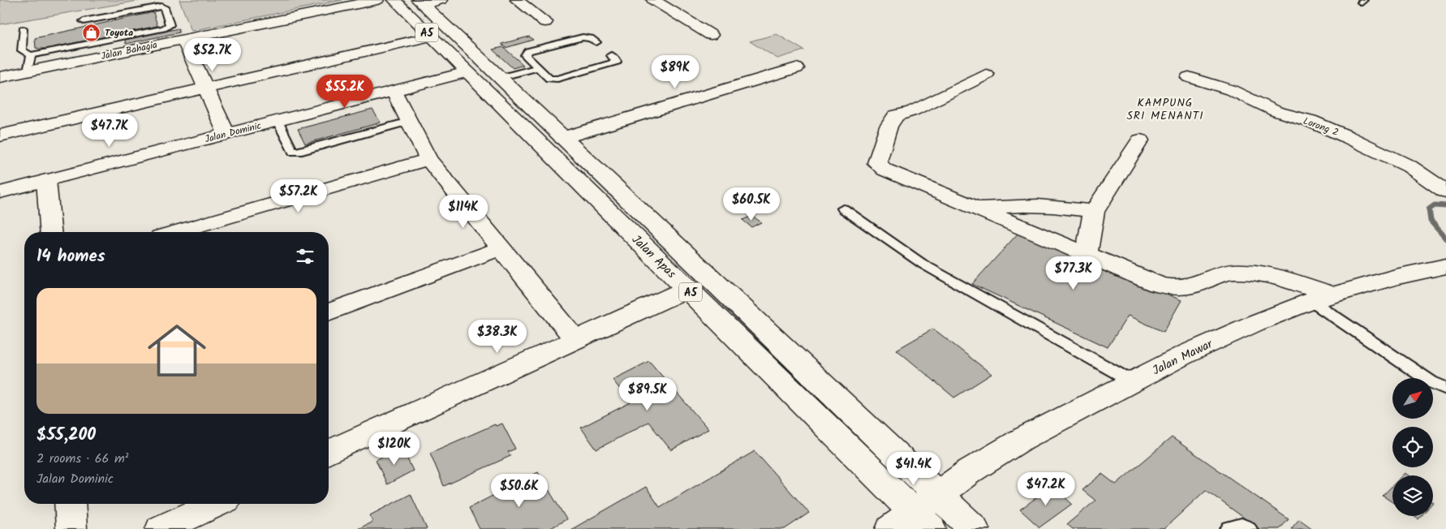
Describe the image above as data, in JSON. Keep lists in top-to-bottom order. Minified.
{"streets":{"main road":["A5","Jalan Bahagia","Lorong 2","Jalan Dominic","Jalan Apas","Jalan Mawar"]},"crossings":[["A5","Jalan Apas"],["A5","Jalan Mawar"],["Jalan Dominic","Jalan Apas"],["Jalan Apas","Jalan Mawar"]],"districts":["KAMPUNG SRI MENANTI"],"places":{"shop":["Toyota"]},"north":"top right","page":{"price":["$52.7K","$89K","$55.2K","$47.7K","$57.2K","$60.5K","$114K","$77.3K","$38.3K","$89.5K","$120K","$41.4K","$47.2K","$50.6K"],"heading":"14 homes","list":[{"name":"$55,200","note":"2 rooms · 66 m² · Jalan Dominic"}]}}
